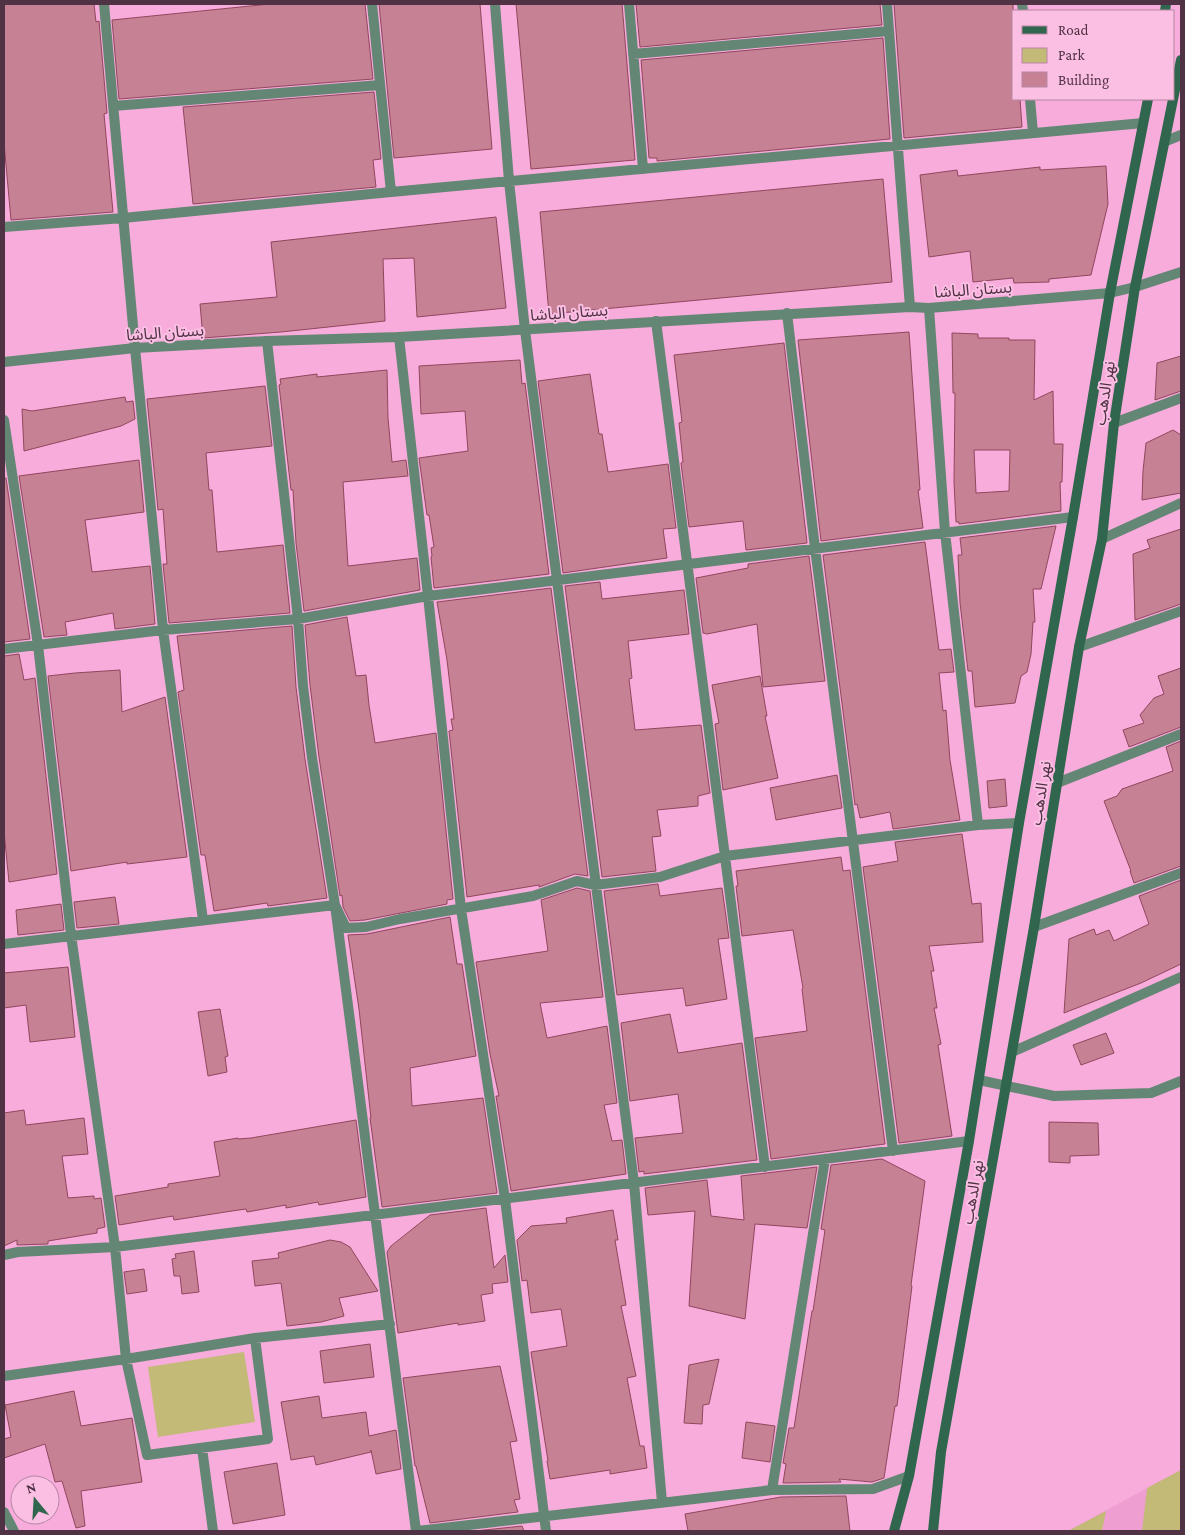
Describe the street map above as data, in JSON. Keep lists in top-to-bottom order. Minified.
{"streets":{"main road":["نهر الدهب"],"street":["بستان الباشا"]},"crossings":[["بستان الباشا","نهر الدهب"]],"legend":["Road","Park","Building"],"north":"top"}
